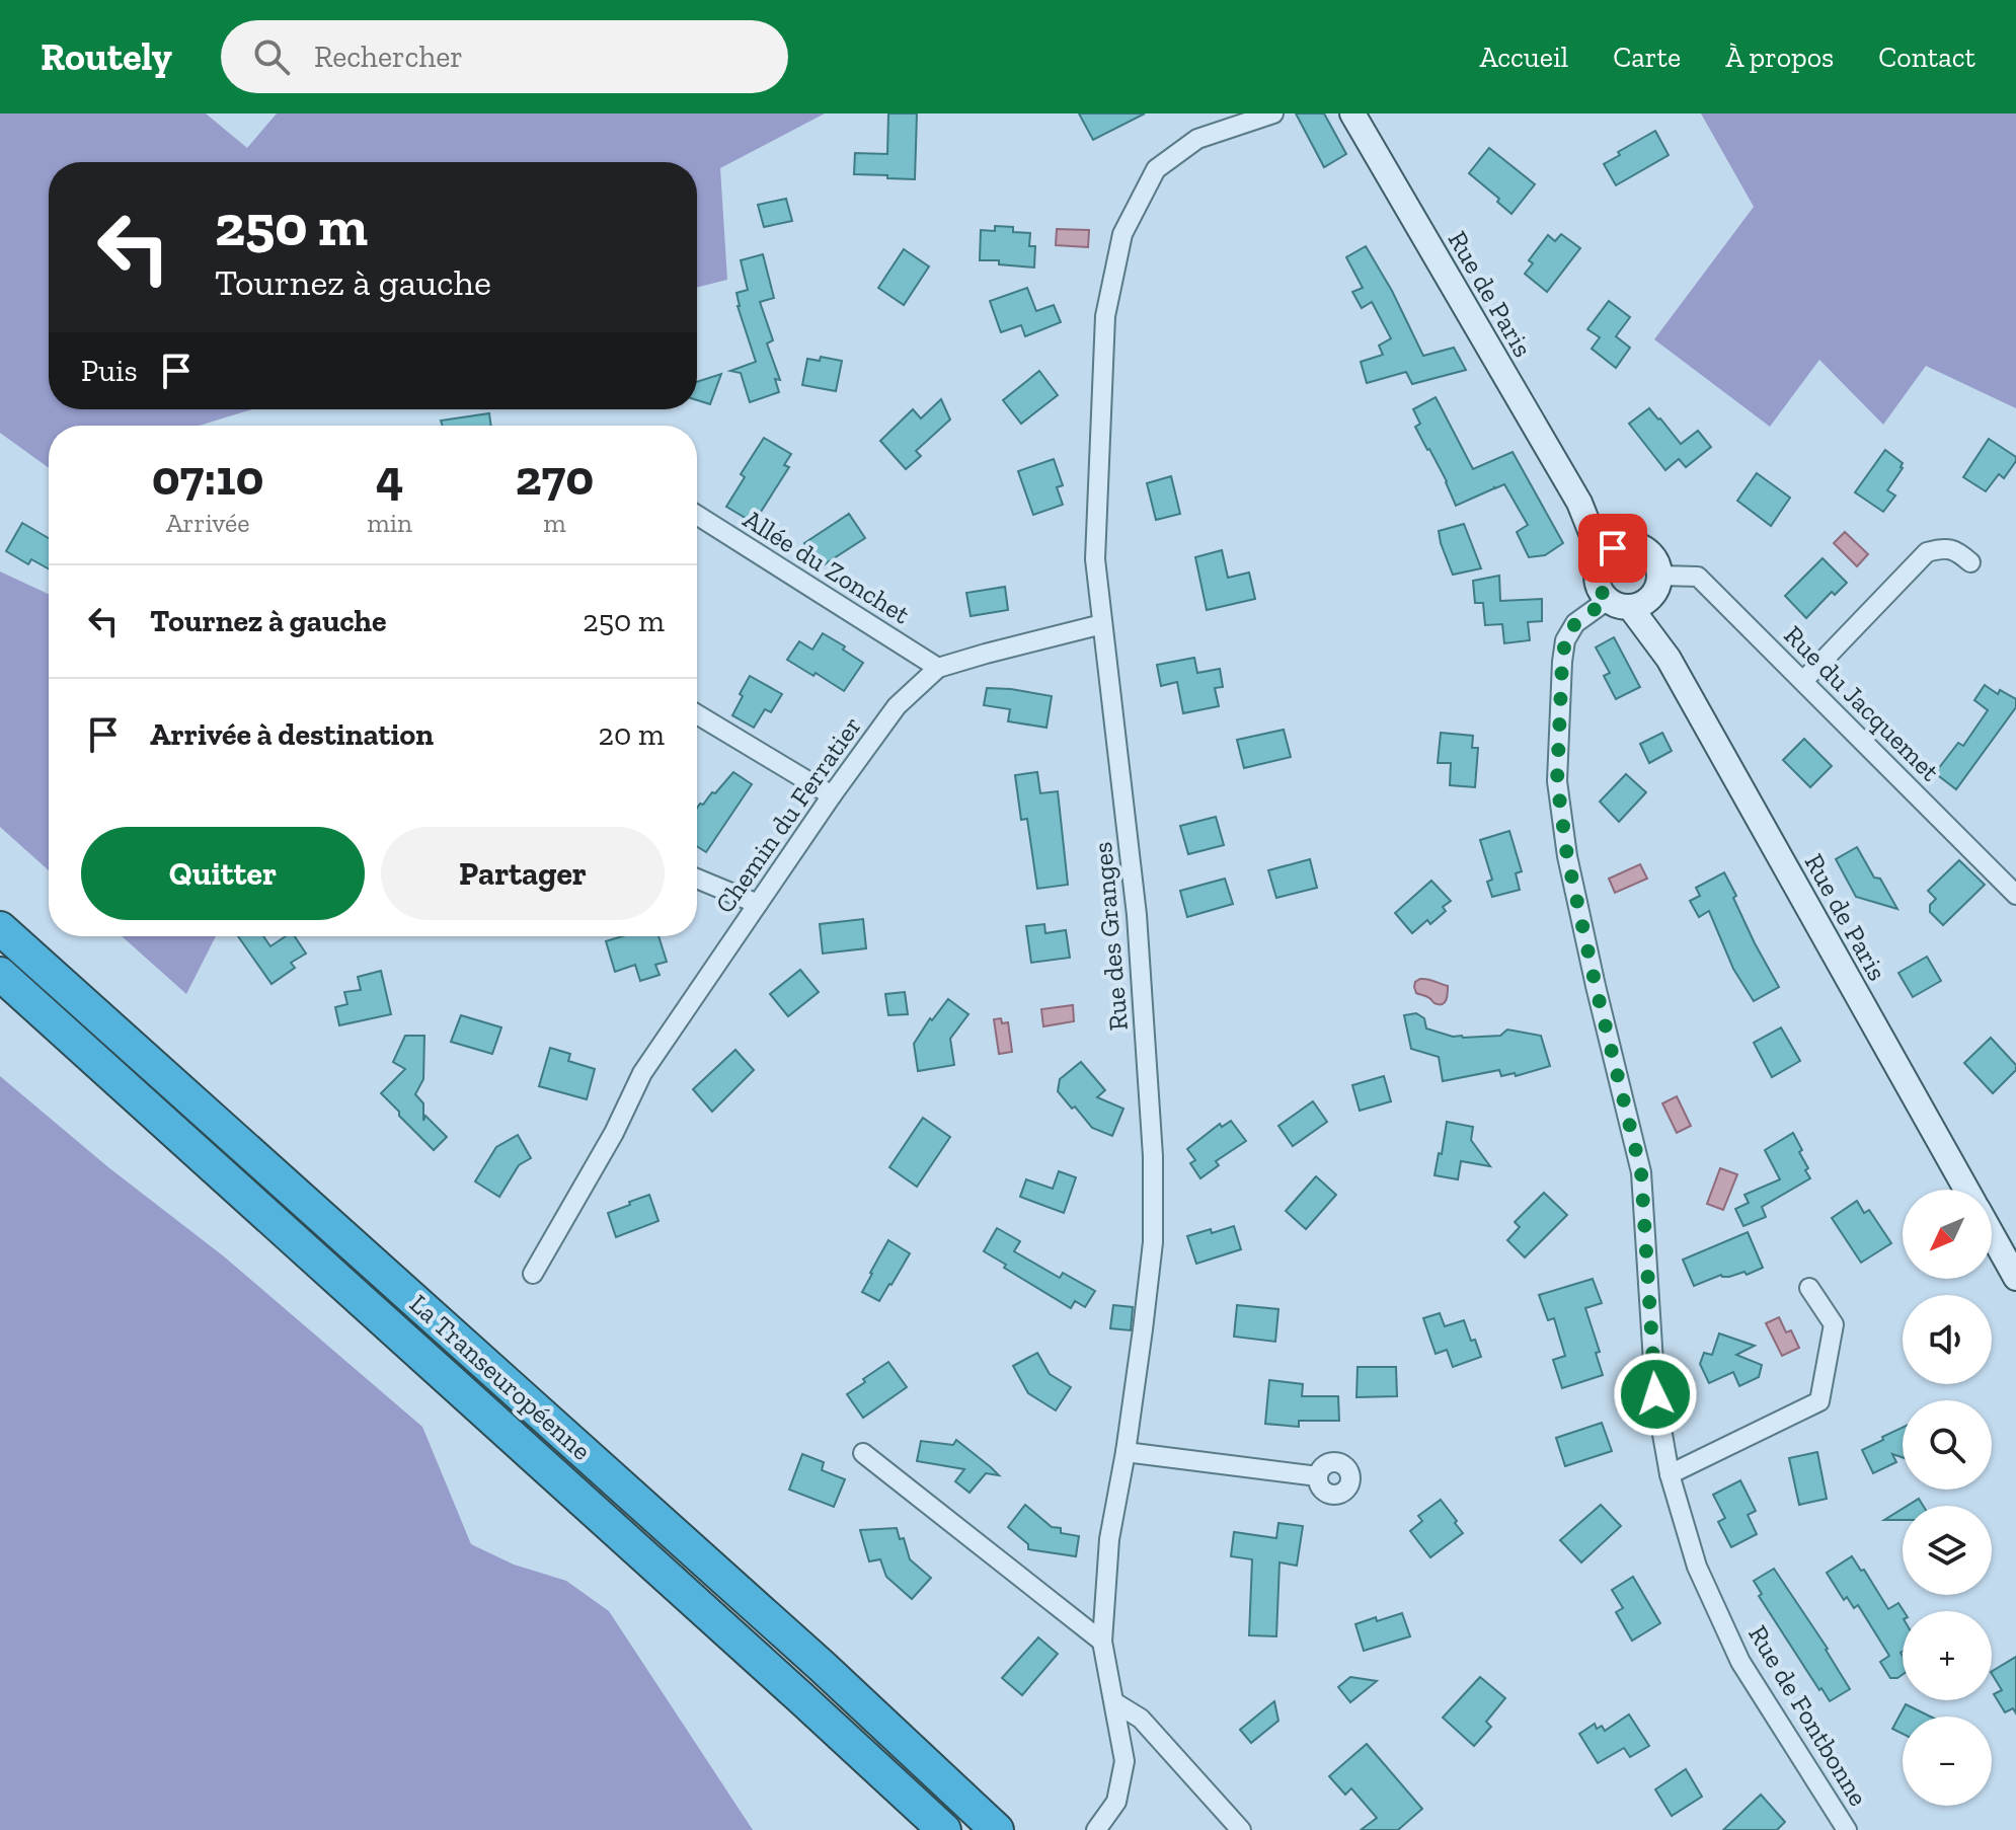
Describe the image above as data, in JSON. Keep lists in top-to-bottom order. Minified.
{"streets":{"highway":["La Transeuropéenne"],"main road":["Rue de Paris"],"street":["Allée du Zonchet","Rue du Jacquemet","Chemin du Ferratier","Rue des Granges","Rue de Fontbonne"]},"crossings":[["Rue de Paris","Rue du Jacquemet"],["Rue de Paris","Rue de Fontbonne"],["Allée du Zonchet","Chemin du Ferratier"],["Rue du Jacquemet","Rue de Fontbonne"],["Chemin du Ferratier","Rue des Granges"]],"north":"bottom left","page":{"header":"Routely","search":"Rechercher","nav":["Accueil","Carte","À propos","Contact"],"turn":["250 m","Tournez à gauche"],"then":"Puis","eta":["07:10","Arrivée","4","min","270","m"],"list":[{"name":"Tournez à gauche","value":"250 m"},{"name":"Arrivée à destination","value":"20 m"}],"buttons":["Quitter","Partager"],"map_buttons":["+","−"]}}
